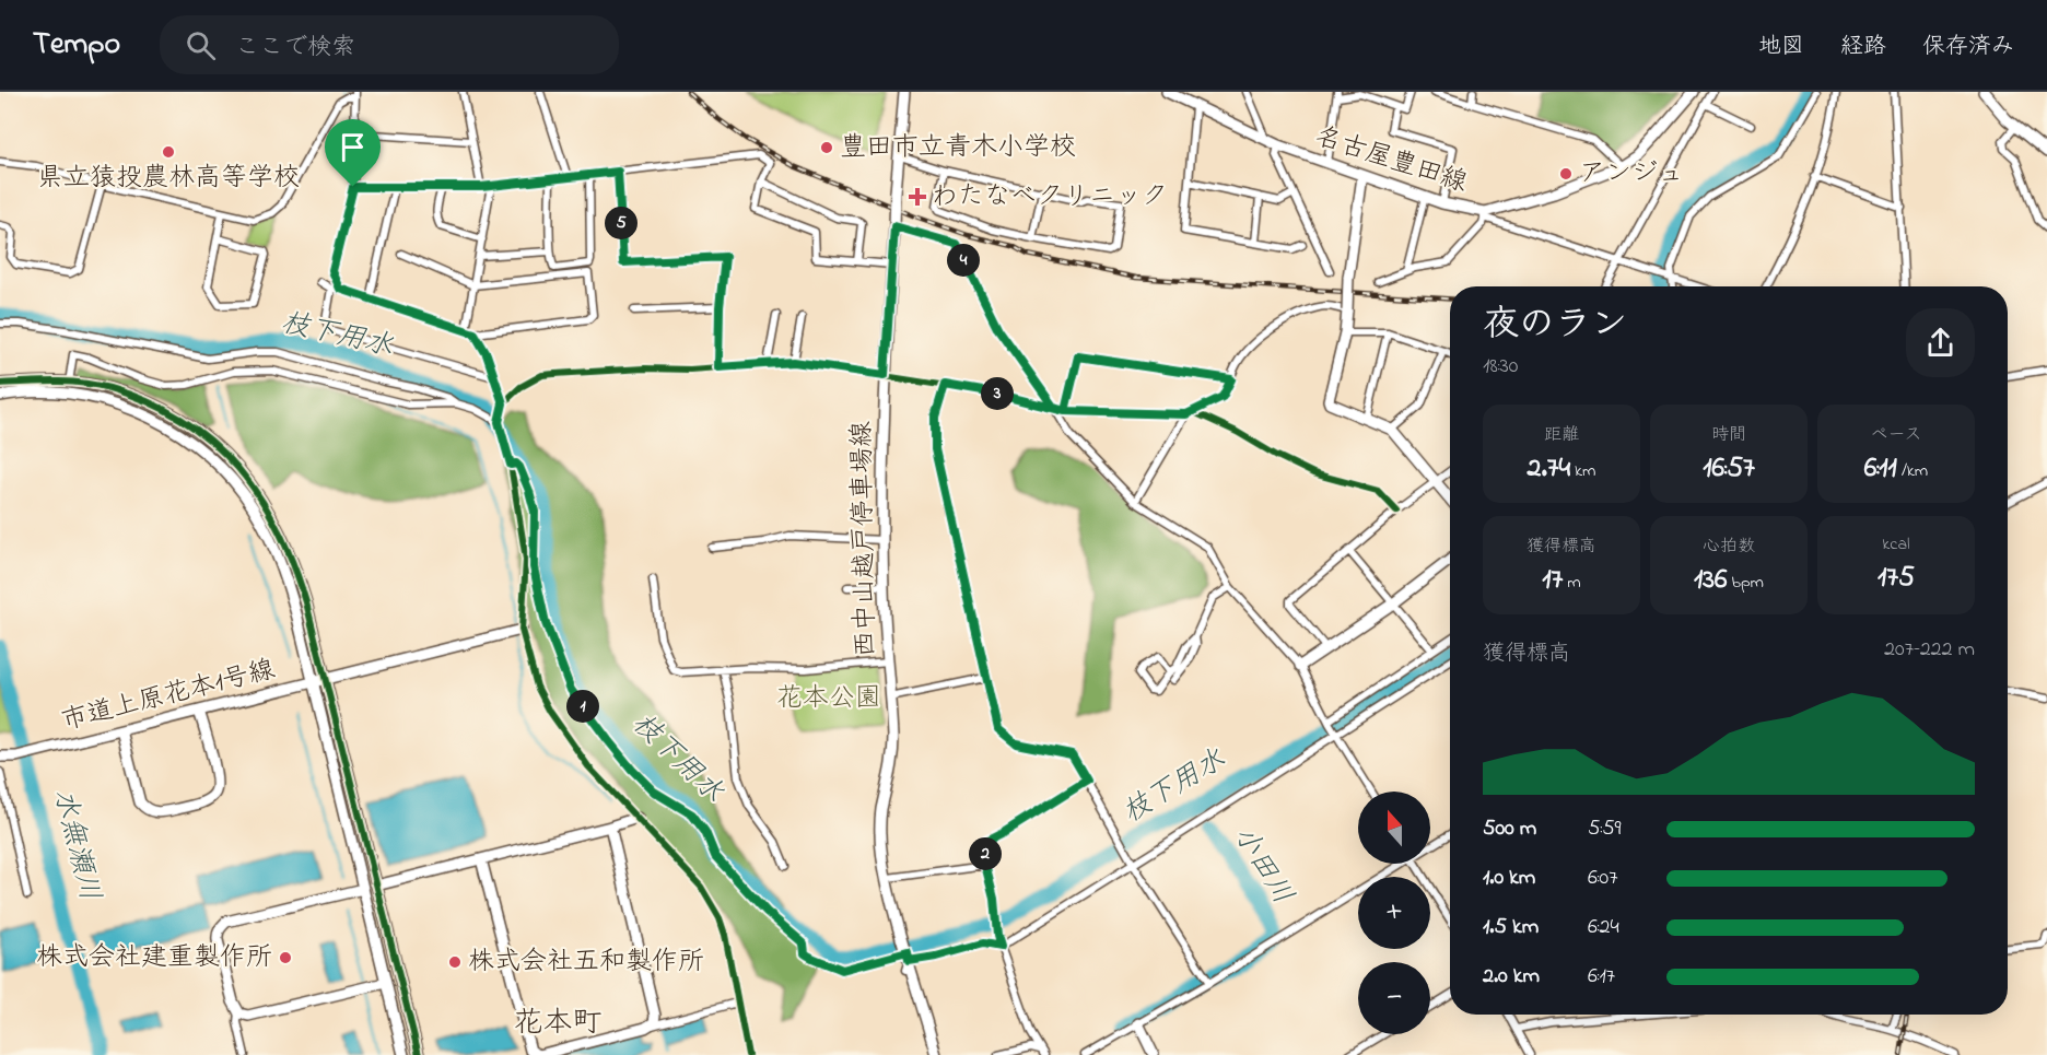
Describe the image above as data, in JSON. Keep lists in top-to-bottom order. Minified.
{"streets":{"street":["名古屋豊田線","西中山越戸停車場線","市道上原花本1号線"]},"districts":["花本町"],"water":["枝下用水","水無瀬川","小田川"],"parks":["花本公園"],"places":{"other":["豊田市立青木小学校","県立猿投農林高等学校","アンジュ","株式会社建重製作所","株式会社五和製作所"],"health":["わたなべクリニック"]},"north":"top","page":{"header":"Tempo","search":"ここで検索","nav":["地図","経路","保存済み"],"pins":["5","4","3","1","2"],"heading":["夜のラン","18:30"],"stats":[["距離","2.74 km"],["時間","16:57"],["ペース","6:11 /km"],["獲得標高","17 m"],["心拍数","136 bpm"],["kcal","175"]],"chart":["獲得標高","207–222 m"],"map_buttons":["+","−"],"list":[{"name":"500 m","note":"5:59"},{"name":"1.0 km","note":"6:07"},{"name":"1.5 km","note":"6:24"},{"name":"2.0 km","note":"6:17"}]}}
